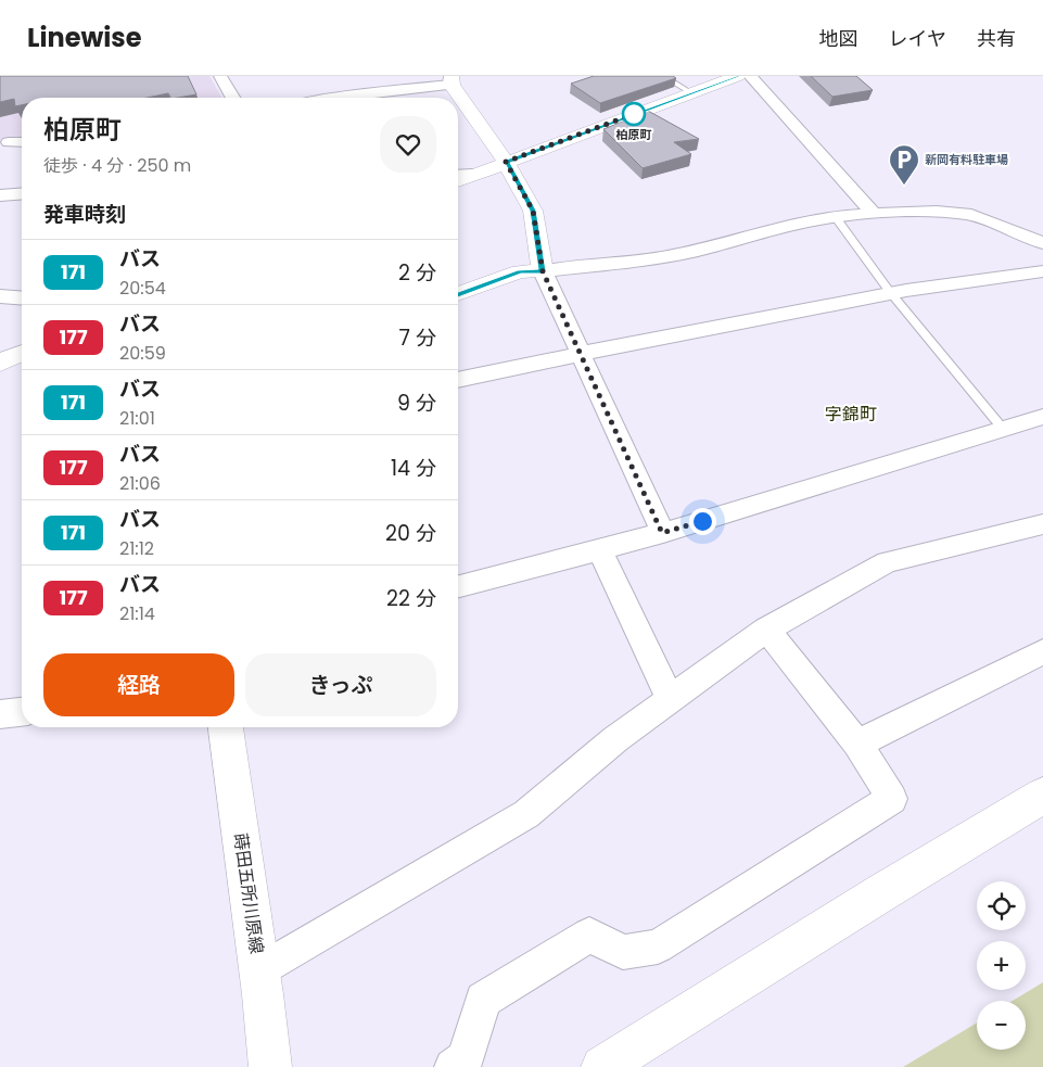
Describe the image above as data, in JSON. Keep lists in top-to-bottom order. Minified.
{"streets":{"main road":["蒔田五所川原線"]},"districts":["字錦町"],"places":{"other":["柏原町"],"parking":["新岡有料駐車場"]},"lines":["bus line 171"],"page":{"header":"Linewise","nav":["地図","レイヤ","共有"],"heading":[["柏原町","徒歩 · 4 分 · 250 m"],"発車時刻"],"list":[{"mark":"171","name":"バス","note":"20:54","value":"2 分"},{"mark":"177","name":"バス","note":"20:59","value":"7 分"},{"mark":"171","name":"バス","note":"21:01","value":"9 分"},{"mark":"177","name":"バス","note":"21:06","value":"14 分"},{"mark":"171","name":"バス","note":"21:12","value":"20 分"},{"mark":"177","name":"バス","note":"21:14","value":"22 分"}],"buttons":["経路","きっぷ"],"map_buttons":["+","−"]}}
